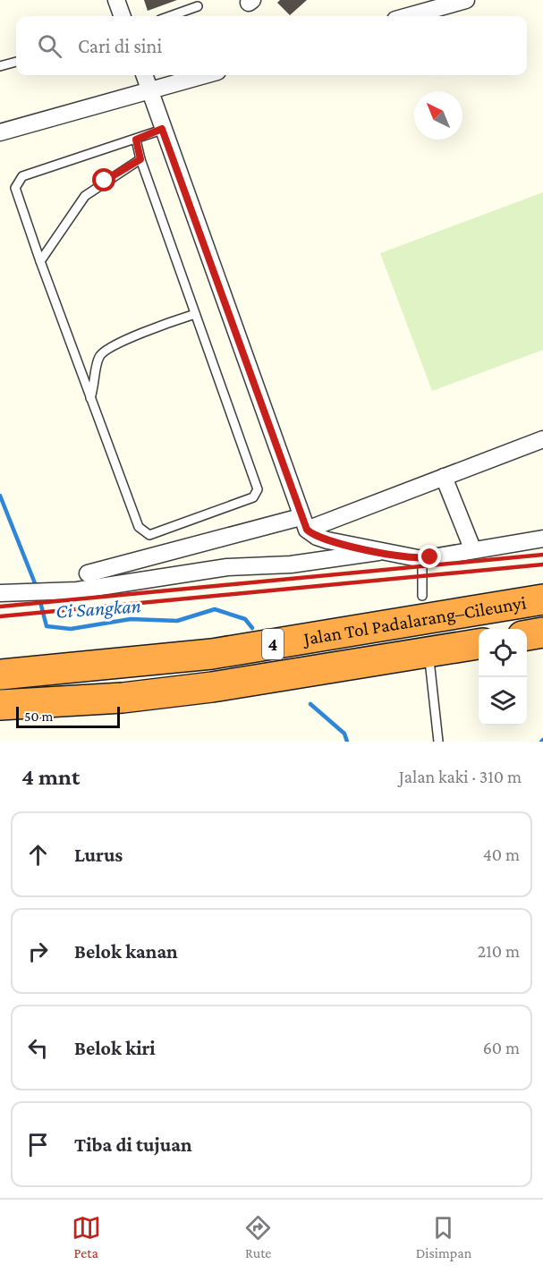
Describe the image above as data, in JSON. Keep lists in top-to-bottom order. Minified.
{"streets":{"highway":["Jalan Tol Padalarang–Cileunyi","4"]},"water":["Ci Sangkan"],"scale_bar":"50 m","north":"top left","page":{"search":"Cari di sini","scale":"50 m","heading":["4 mnt","Jalan kaki · 310 m"],"list":[["Lurus","40 m"],["Belok kanan","210 m"],["Belok kiri","60 m"],"Tiba di tujuan"],"nav":["Peta","Rute","Disimpan"]}}
